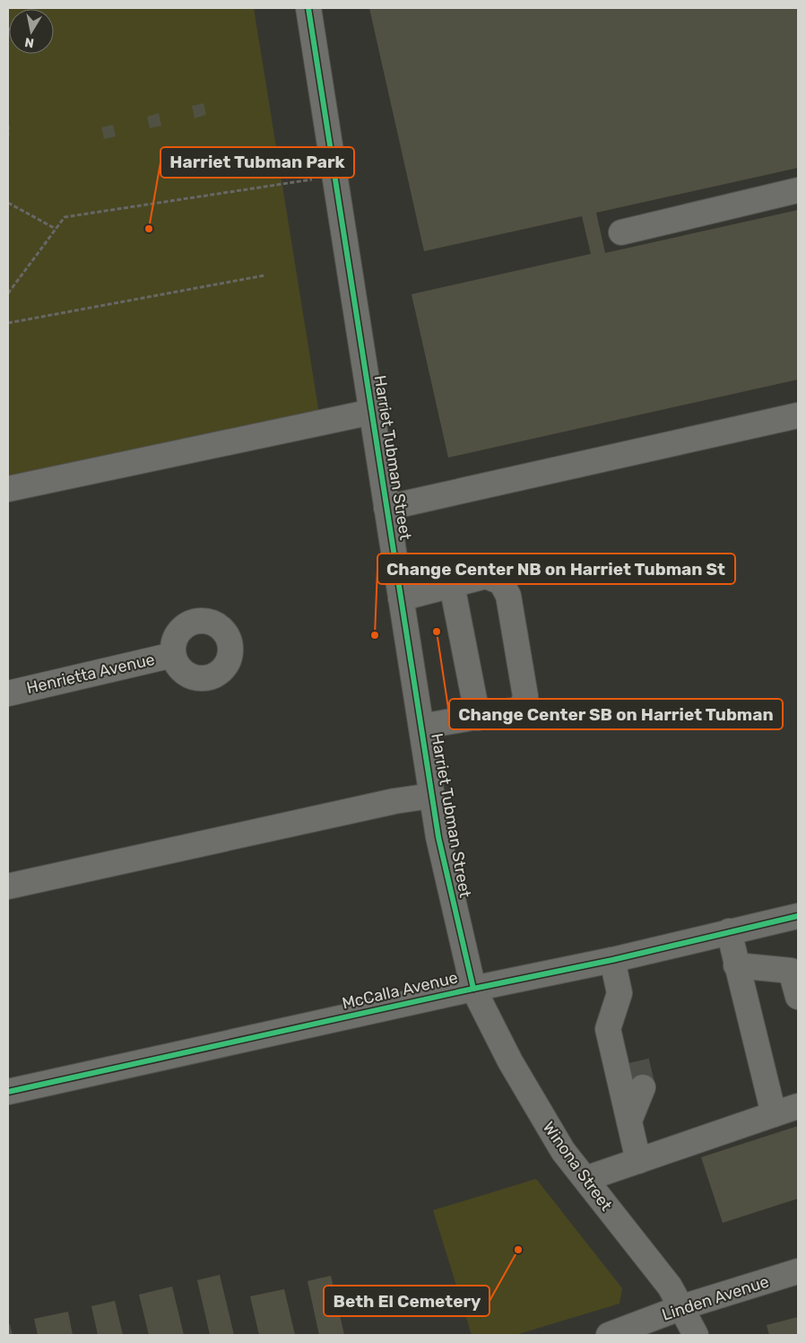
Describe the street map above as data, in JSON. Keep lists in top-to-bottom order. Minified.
{"streets":{"street":["Harriet Tubman Street","Henrietta Avenue","McCalla Avenue","Winona Street","Linden Avenue"]},"crossings":[["Harriet Tubman Street","McCalla Avenue"],["Harriet Tubman Street","Winona Street"],["McCalla Avenue","Winona Street"],["Winona Street","Linden Avenue"]],"places":["Harriet Tubman Park","Change Center SB on Harriet Tubman","Change Center NB on Harriet Tubman St","Beth El Cemetery"],"north":"bottom"}
